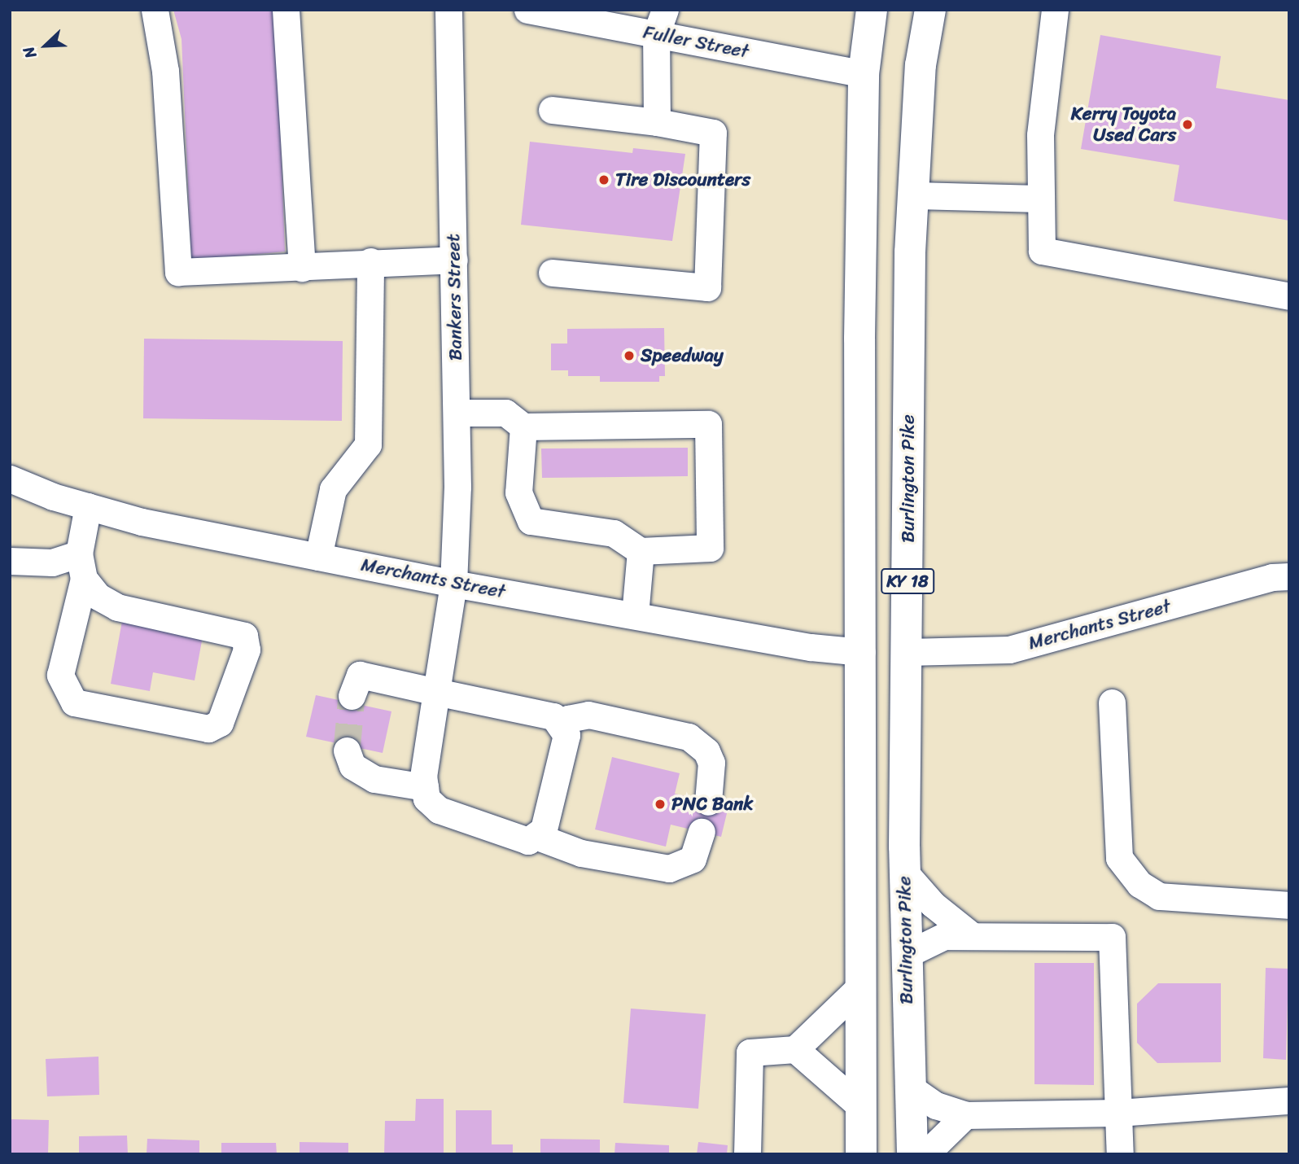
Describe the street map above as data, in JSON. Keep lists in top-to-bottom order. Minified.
{"streets":{"main road":["Burlington Pike","KY 18"],"street":["Fuller Street","Bankers Street","Merchants Street"]},"crossings":[["Fuller Street","KY 18"],["Bankers Street","Merchants Street"],["Burlington Pike","Merchants Street"],["Merchants Street","KY 18"]],"places":["Kerry Toyota Used Cars","Tire Discounters","Speedway","PNC Bank"],"north":"bottom left"}
